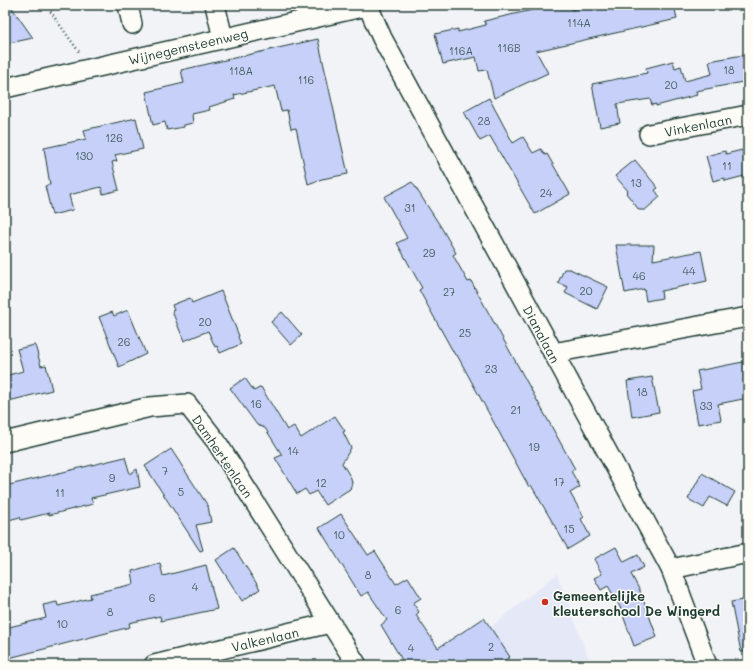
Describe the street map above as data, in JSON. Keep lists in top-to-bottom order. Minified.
{"streets":{"street":["Wijnegemsteenweg","Vinkenlaan","Dianalaan","Damhertenlaan","Valkenlaan"]},"crossings":[["Wijnegemsteenweg","Dianalaan"],["Damhertenlaan","Valkenlaan"]],"places":["Gemeentelijke kleuterschool De Wingerd"],"house_numbers":["114A","116B","116A","18","118A","116","20","28","126","130","11","13","24","31","29","44","46","20","27","20","25","26","23","18","16","33","21","19","14","7","9","17","12","5","11","15","10","8","4","6","6","8","10","2","4"]}
